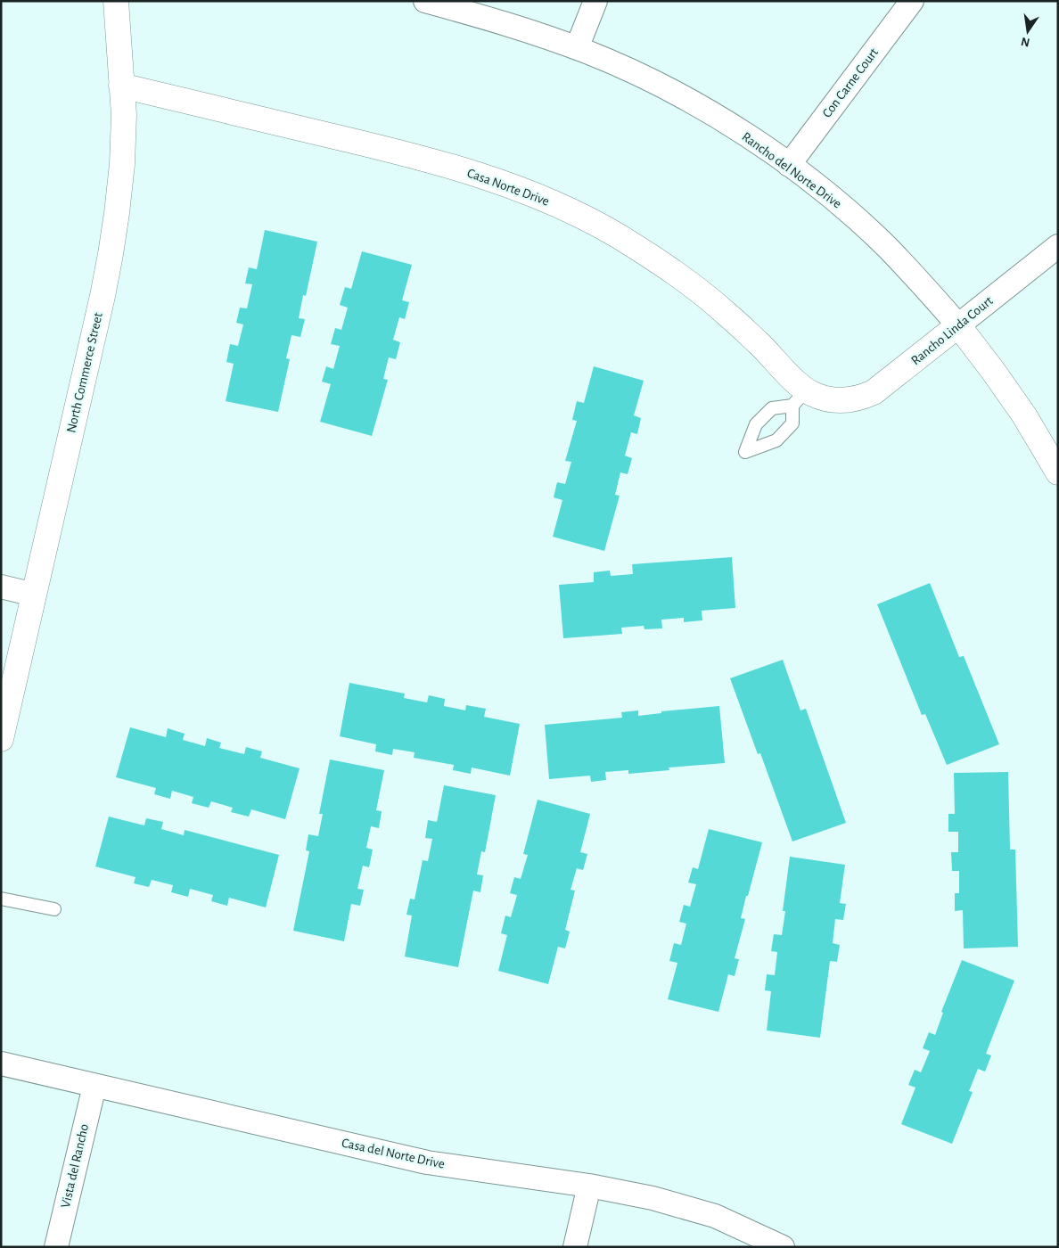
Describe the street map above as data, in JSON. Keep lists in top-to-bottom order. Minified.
{"streets":{"street":["Con Carne Court","Rancho del Norte Drive","Casa Norte Drive","Rancho Linda Court","North Commerce Street","Casa del Norte Drive","Vista del Rancho"]},"crossings":[["Con Carne Court","Rancho del Norte Drive"],["Rancho del Norte Drive","Rancho Linda Court"],["Casa Norte Drive","Rancho Linda Court"],["Casa Norte Drive","North Commerce Street"],["Casa del Norte Drive","Vista del Rancho"]],"north":"bottom"}
